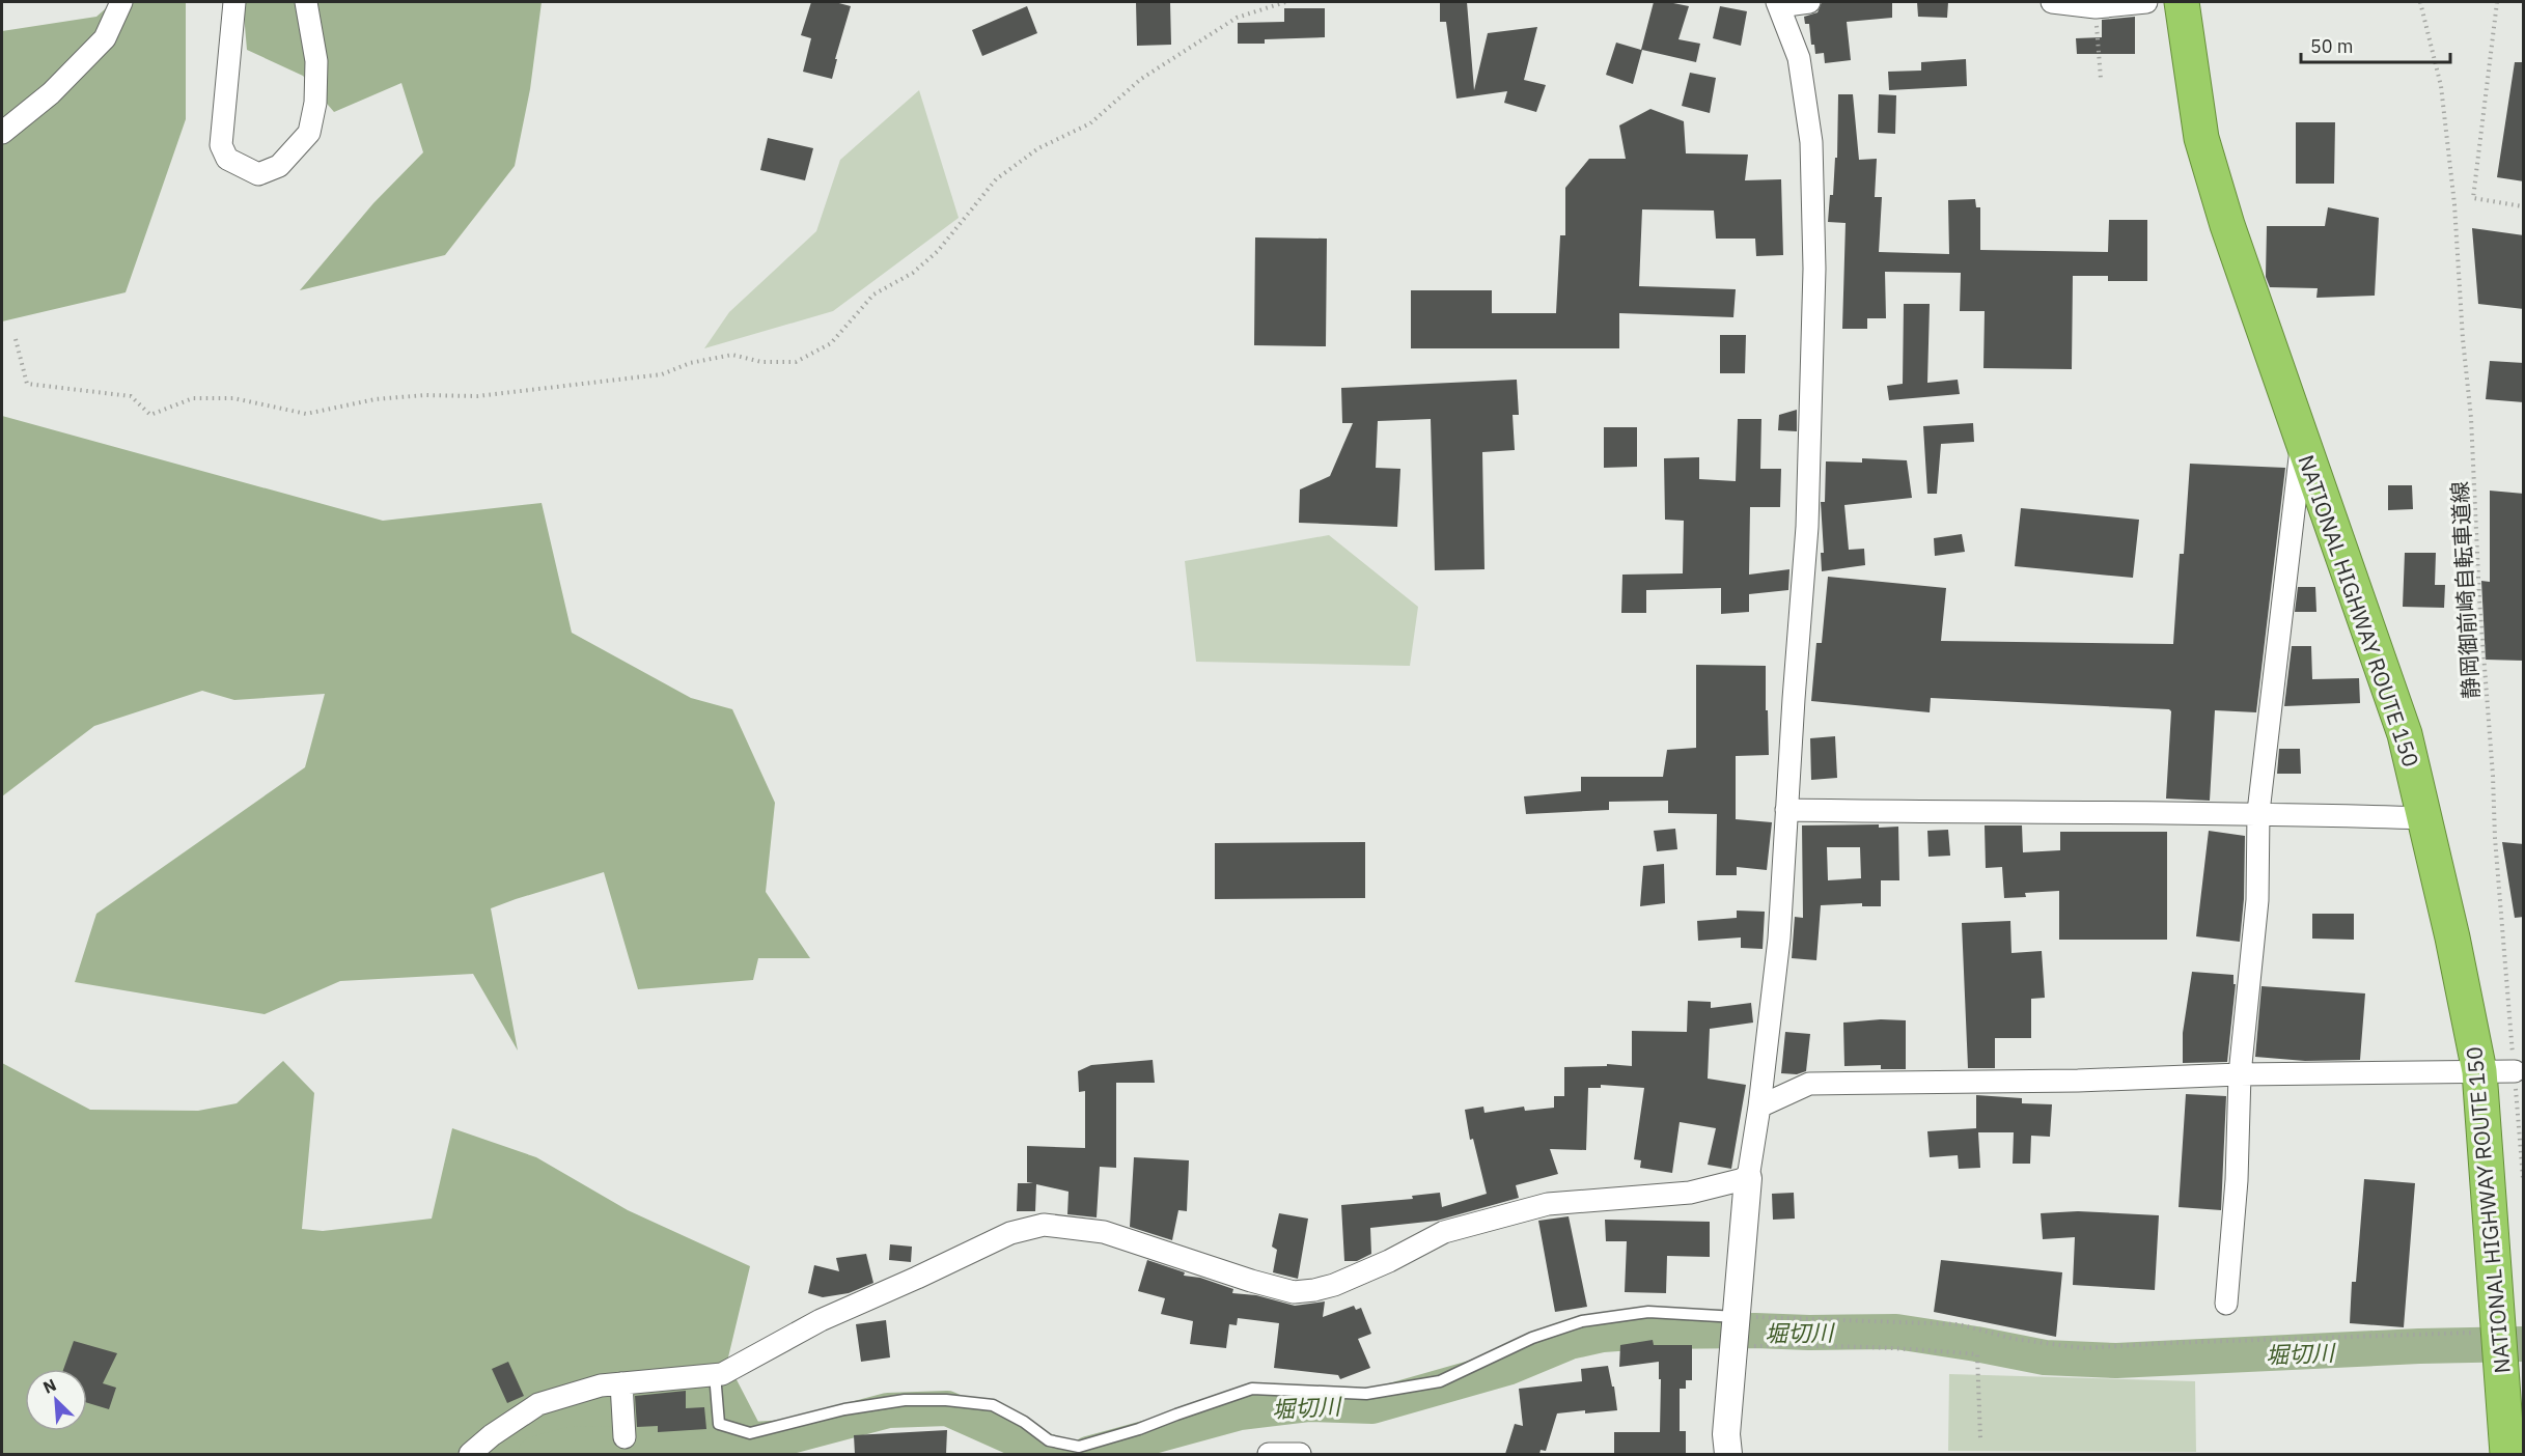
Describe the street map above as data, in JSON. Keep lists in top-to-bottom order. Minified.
{"streets":{"highway":["NATIONAL HIGHWAY ROUTE 150"],"path":["静岡御前崎自転車道線"]},"water":["堀切川"],"scale_bar":"50 m","north":"top left"}
